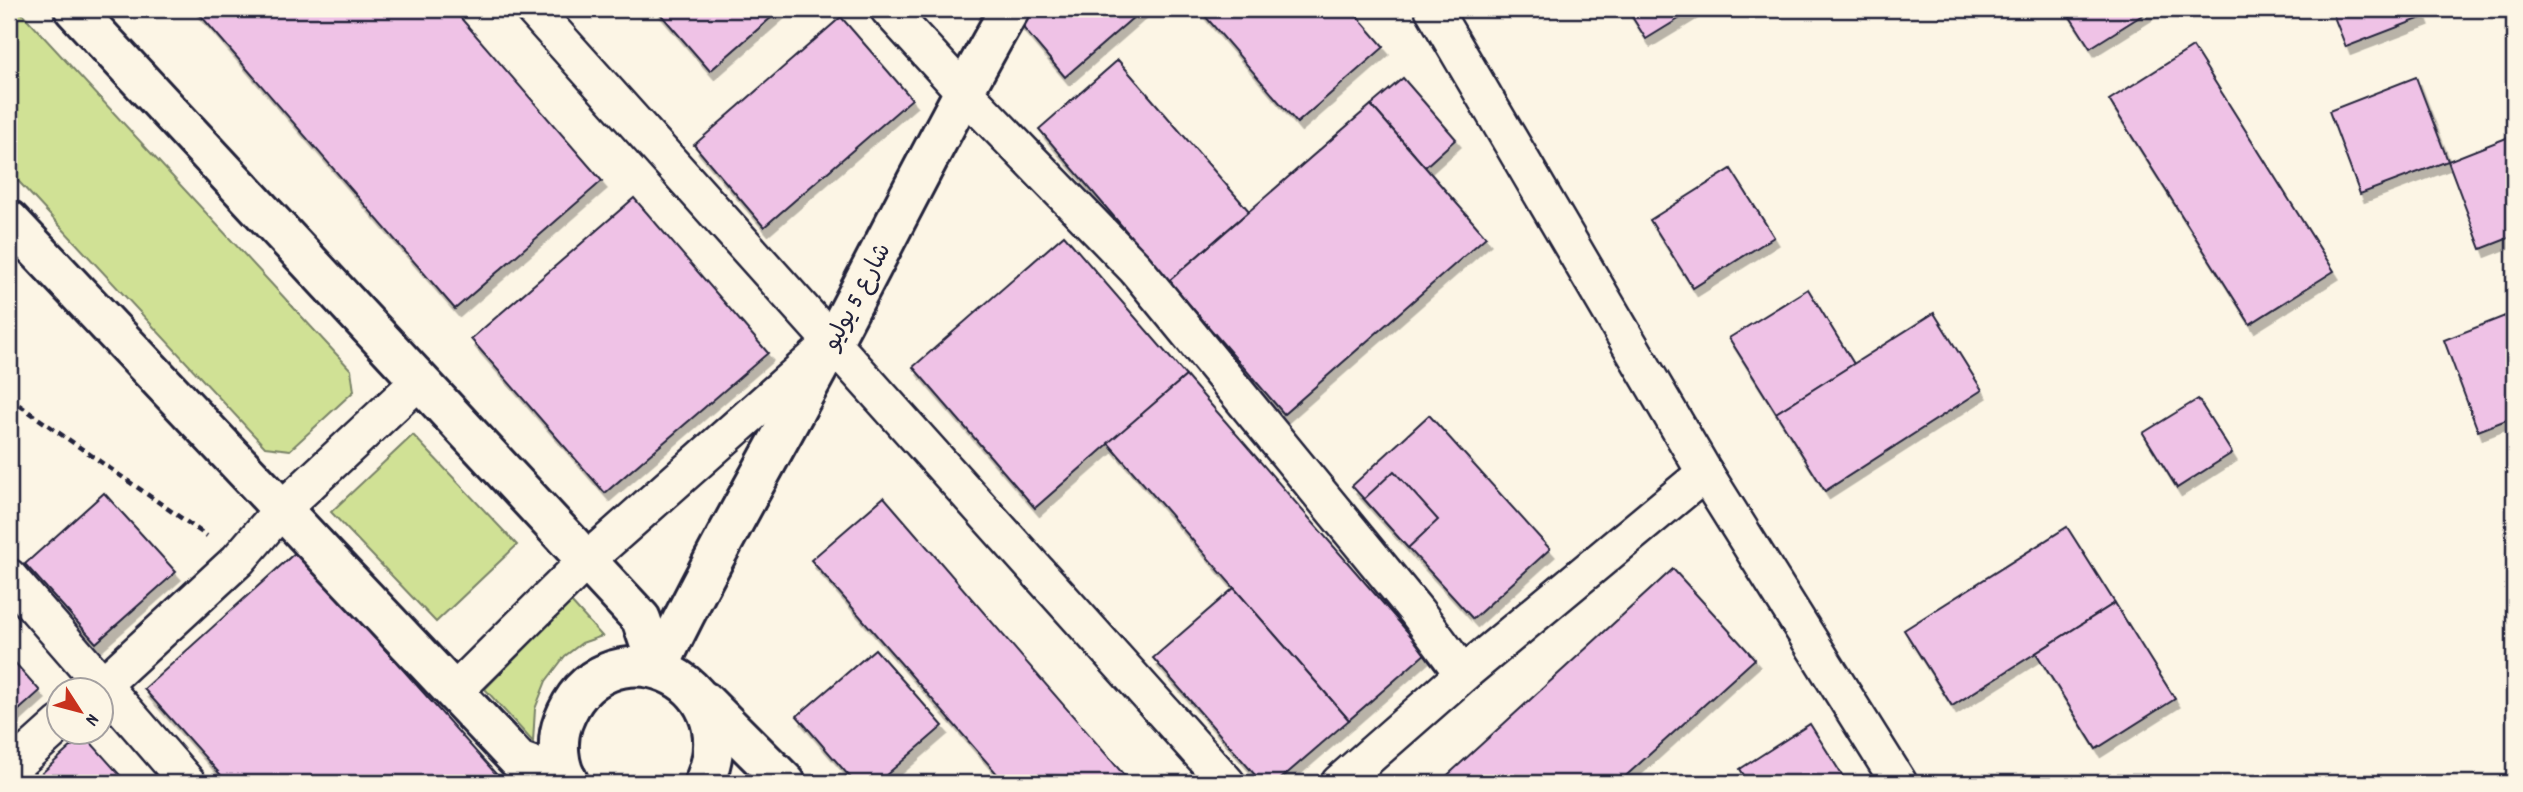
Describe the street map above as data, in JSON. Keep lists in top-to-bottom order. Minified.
{"streets":{"street":["شارع 5 يوليو"]},"north":"bottom right"}
